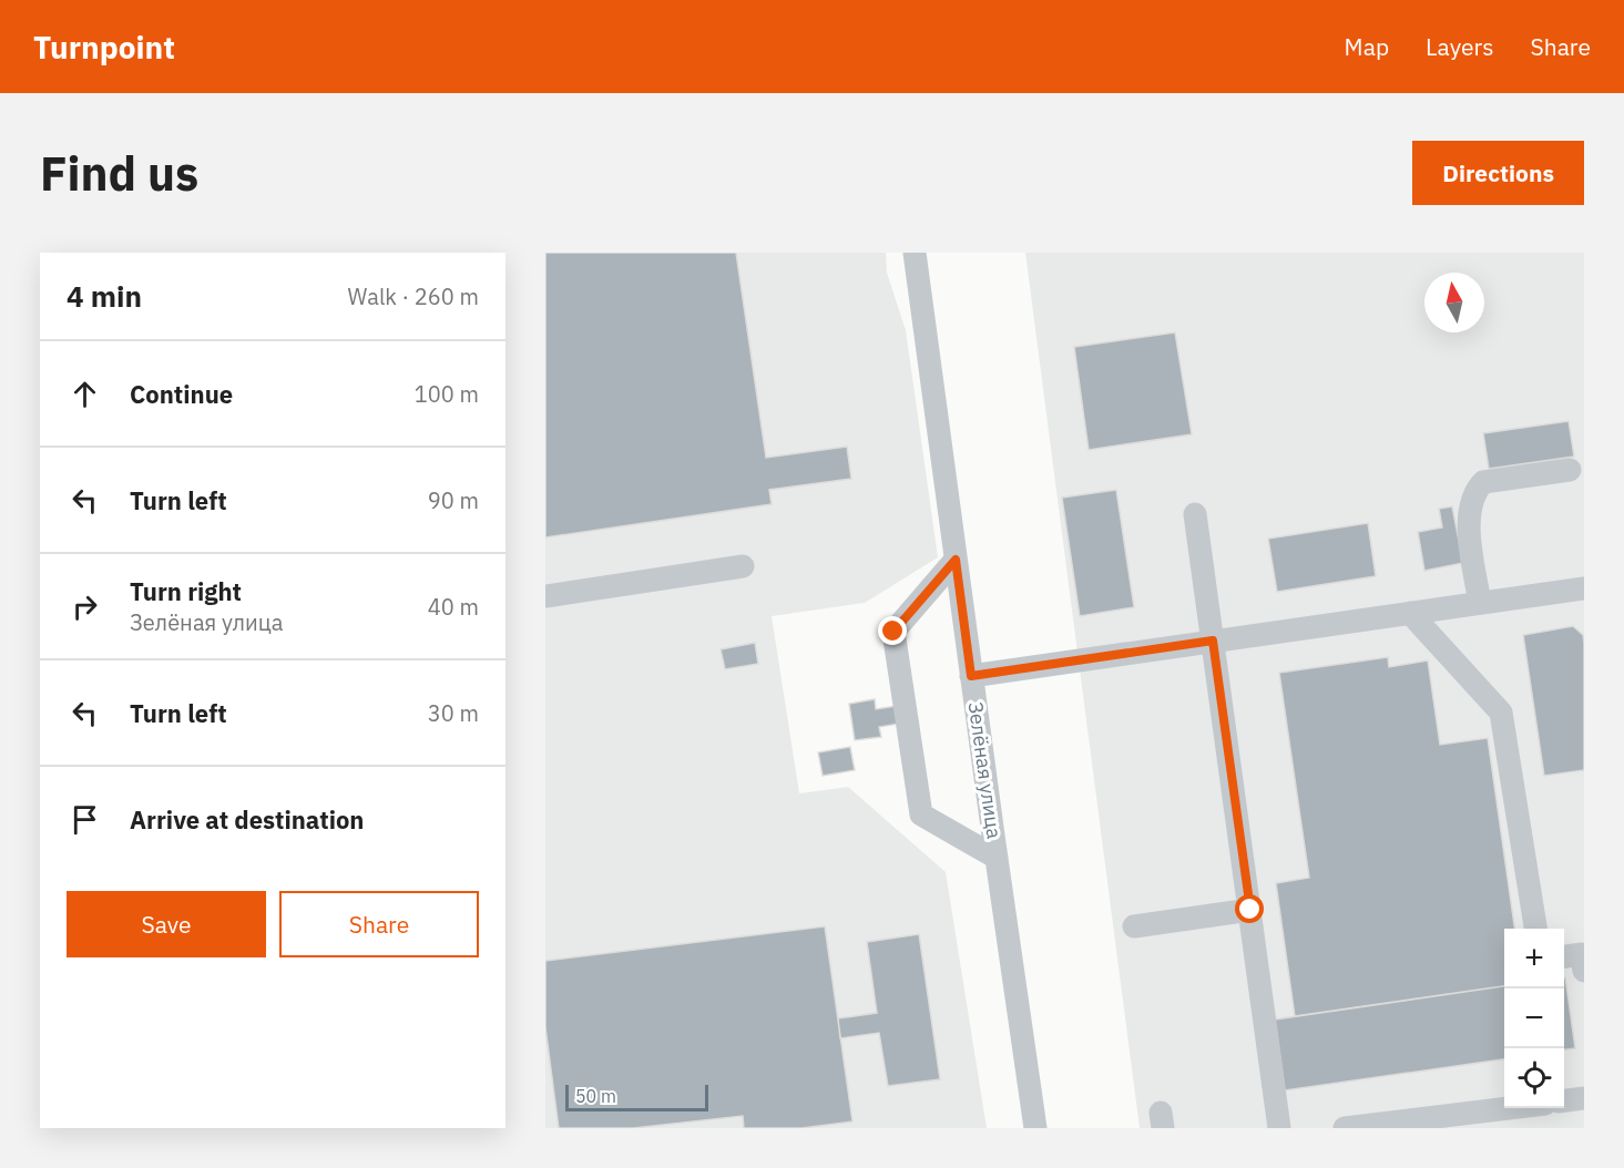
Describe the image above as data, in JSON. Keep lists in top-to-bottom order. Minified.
{"streets":{"street":["Зелёная улица"]},"scale_bar":"50 m","north":"top","page":{"header":"Turnpoint","nav":["Map","Layers","Share"],"buttons":["Directions",["Save","Share"]],"title":"Find us","heading":["4 min","Walk · 260 m"],"list":[["Continue","100 m"],["Turn left","90 m"],["Turn right","Зелёная улица","40 m"],["Turn left","30 m"],"Arrive at destination"],"map_buttons":["+","−"],"scale":"50 m"}}
